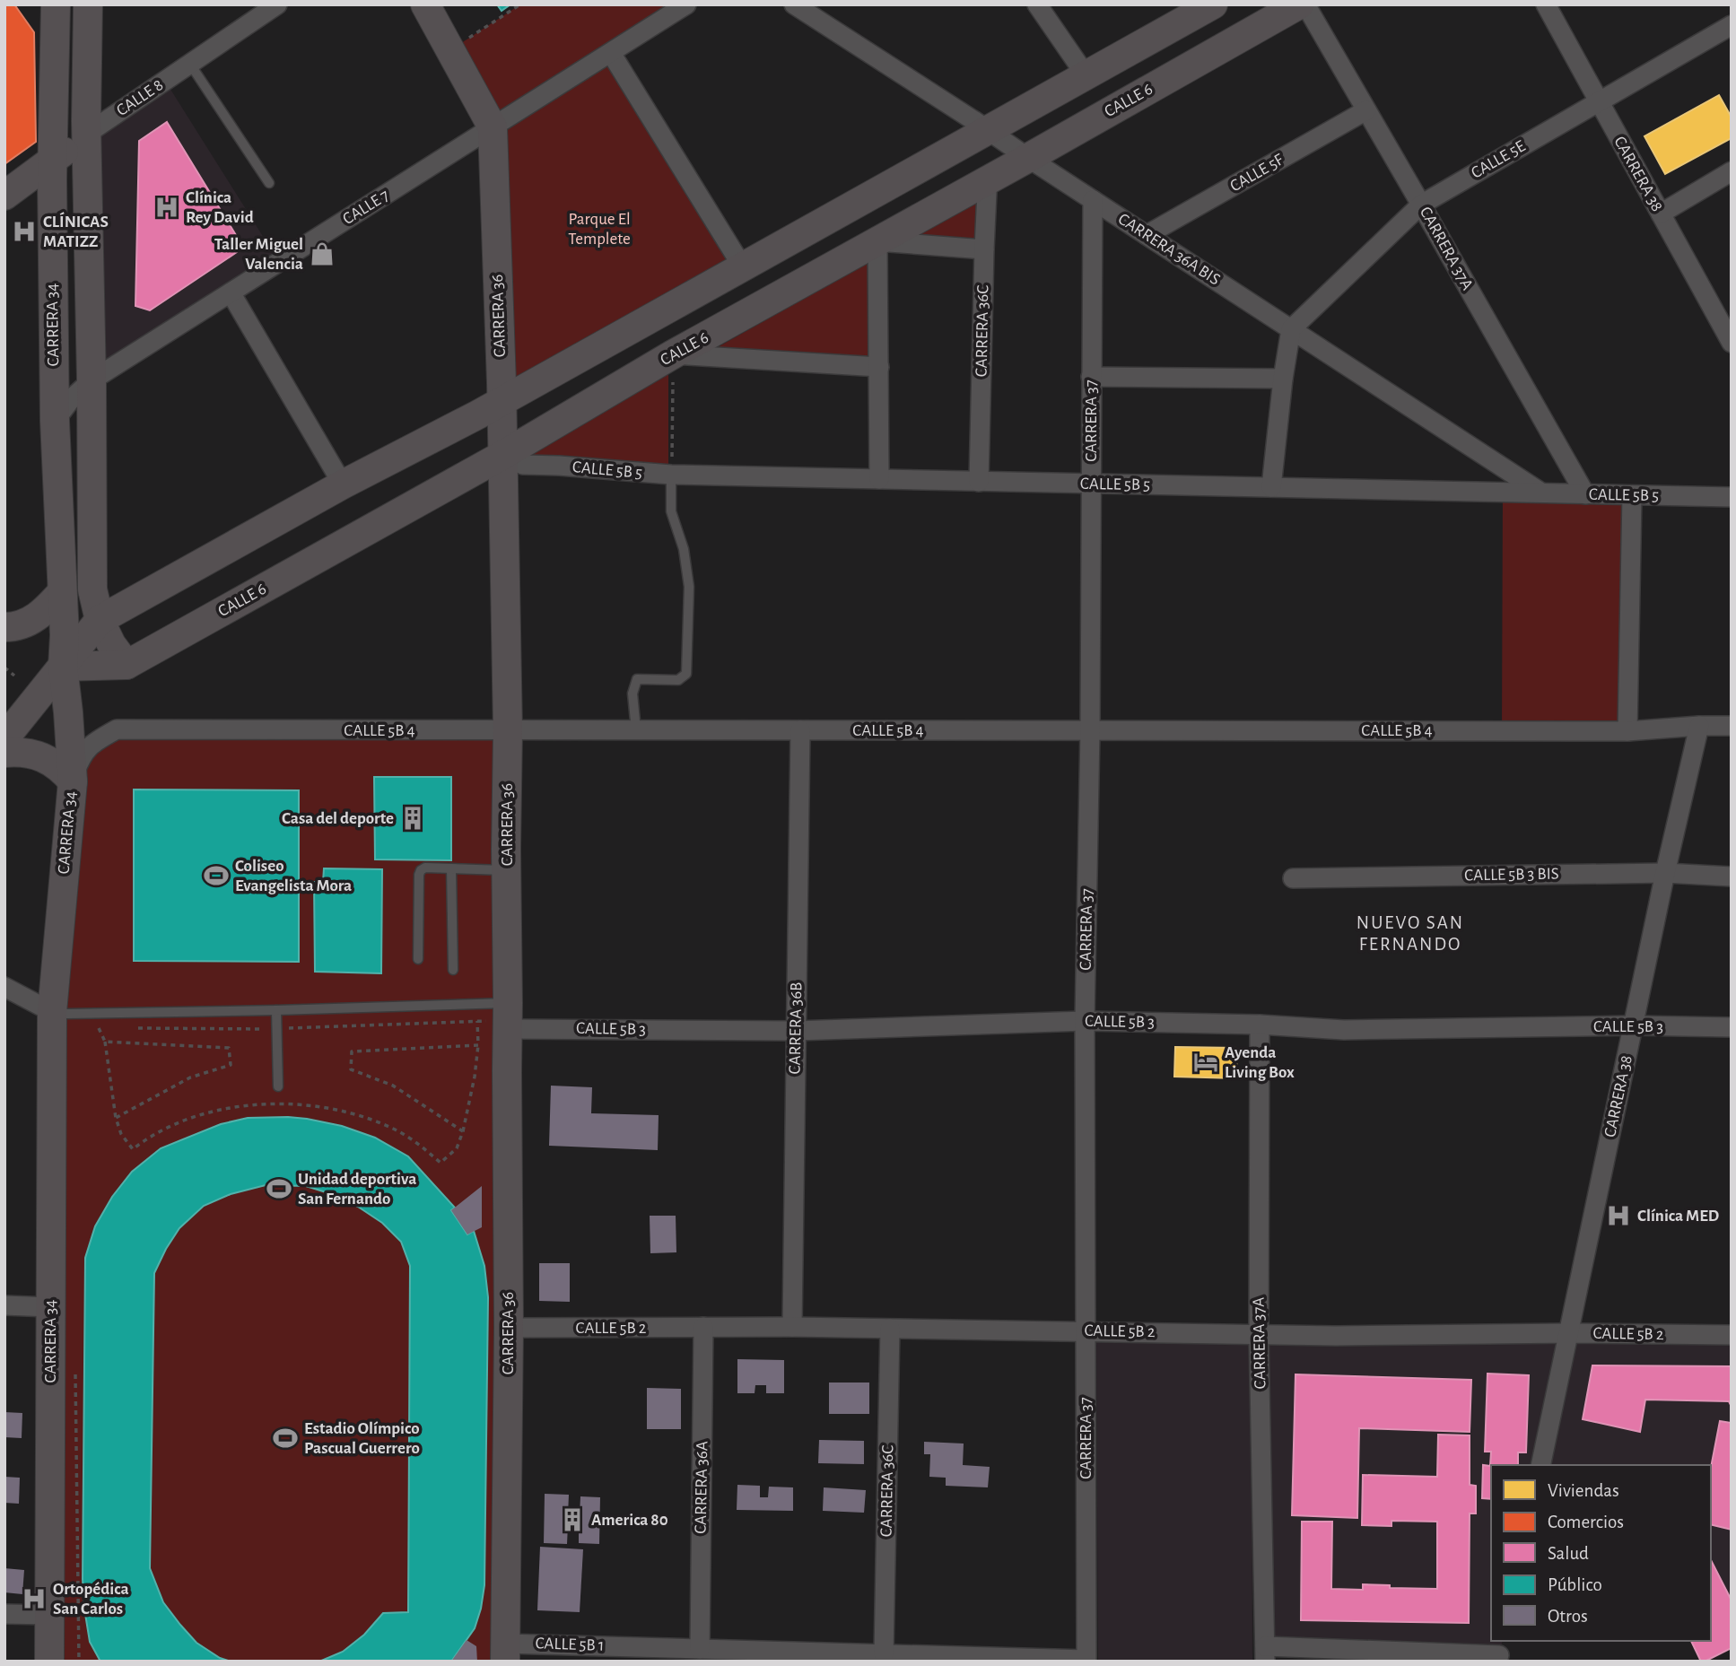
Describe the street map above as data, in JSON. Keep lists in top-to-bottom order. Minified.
{"streets":{"main road":["CALLE 8","CALLE 6","CARRERA 36","CARRERA 34"],"street":["CALLE 5E","CALLE 5F","CARRERA 38","CALLE 7","CARRERA 37A","CARRERA 36A BIS","CARRERA 36C","CARRERA 37","CALLE 5B 5","CALLE 5B 4","CALLE 5B 3 BIS","CALLE 5B 3","CARRERA 36B","CALLE 5B 2","CARRERA 36A","CALLE 5B 1"]},"crossings":[["CALLE 8","CARRERA 34"],["CALLE 6","CARRERA 36A BIS"],["CALLE 6","CARRERA 36"],["CALLE 6","CARRERA 34"],["CALLE 6","CARRERA 36C"],["CALLE 6","CALLE 5B 5"],["CALLE 5E","CARRERA 38"],["CALLE 5E","CARRERA 37A"],["CALLE 5E","CARRERA 36A BIS"],["CALLE 5F","CARRERA 37A"],["CALLE 5F","CARRERA 36A BIS"],["CARRERA 38","CALLE 5B 4"],["CARRERA 38","CALLE 5B 3 BIS"],["CARRERA 38","CALLE 5B 3"],["CARRERA 38","CALLE 5B 2"],["CALLE 7","CARRERA 36"],["CALLE 7","CARRERA 34"],["CARRERA 37A","CALLE 5B 5"],["CARRERA 37A","CALLE 5B 3"],["CARRERA 37A","CALLE 5B 2"],["CARRERA 36A BIS","CARRERA 37"],["CARRERA 36A BIS","CALLE 5B 5"],["CARRERA 36","CALLE 5B 5"],["CARRERA 36","CALLE 5B 4"],["CARRERA 36","CALLE 5B 3"],["CARRERA 36","CALLE 5B 2"],["CARRERA 36","CALLE 5B 1"],["CARRERA 34","CALLE 5B 4"],["CARRERA 36C","CALLE 5B 5"],["CARRERA 36C","CALLE 5B 2"],["CARRERA 36C","CALLE 5B 1"],["CARRERA 37","CALLE 5B 5"],["CARRERA 37","CALLE 5B 4"],["CARRERA 37","CALLE 5B 3"],["CARRERA 37","CALLE 5B 2"],["CARRERA 37","CALLE 5B 1"],["CALLE 5B 4","CARRERA 36B"],["CALLE 5B 3","CARRERA 36B"],["CARRERA 36B","CALLE 5B 2"],["CALLE 5B 2","CARRERA 36A"],["CARRERA 36A","CALLE 5B 1"]],"districts":["NUEVO SAN FERNANDO"],"parks":["Parque El Templete"],"places":{"hospital":["Clínica Rey David","CLÍNICAS MATIZZ","Clínica MED","Ortopédica San Carlos"],"shop":["Taller Miguel Valencia"],"building":["Casa del deporte","America 80"],"sports":["Coliseo Evangelista Mora","Unidad deportiva San Fernando","Estadio Olímpico Pascual Guerrero"],"hotel":["Ayenda Living Box"]},"legend":["Viviendas","Comercios","Salud","Público","Otros"]}
